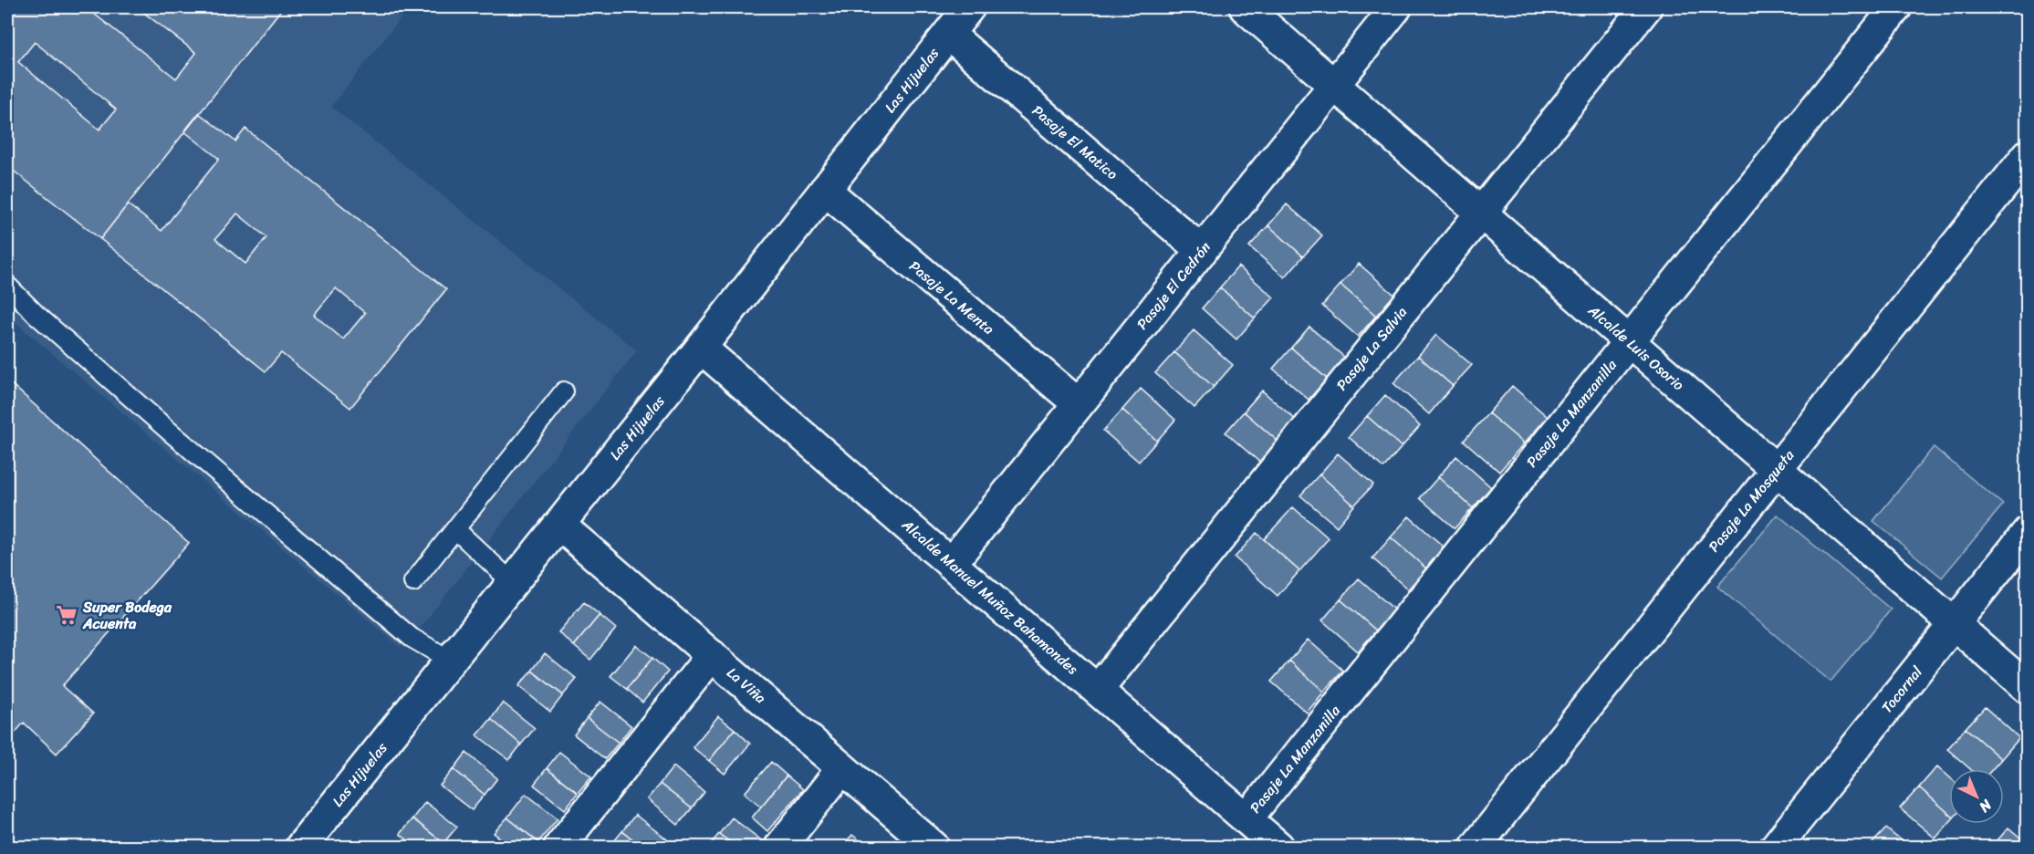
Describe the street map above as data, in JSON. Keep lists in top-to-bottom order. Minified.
{"streets":{"street":["Las Hijuelas","Pasaje El Matico","Pasaje El Cedrón","Pasaje La Menta","Alcalde Luis Osorio","Pasaje La Salvia","Pasaje La Manzanilla","Pasaje La Mosqueta","Alcalde Manuel Muñoz Bahamondes","La Viña","Tocornal"]},"crossings":[["Las Hijuelas","Pasaje El Matico"],["Las Hijuelas","Pasaje La Menta"],["Las Hijuelas","Alcalde Manuel Muñoz Bahamondes"],["Las Hijuelas","La Viña"],["Pasaje El Matico","Pasaje El Cedrón"],["Pasaje El Cedrón","Pasaje La Menta"],["Pasaje El Cedrón","Alcalde Luis Osorio"],["Pasaje El Cedrón","Alcalde Manuel Muñoz Bahamondes"],["Alcalde Luis Osorio","Pasaje La Salvia"],["Alcalde Luis Osorio","Pasaje La Manzanilla"],["Alcalde Luis Osorio","Pasaje La Mosqueta"],["Alcalde Luis Osorio","Tocornal"],["Pasaje La Salvia","Alcalde Manuel Muñoz Bahamondes"],["Pasaje La Manzanilla","Alcalde Manuel Muñoz Bahamondes"]],"places":{"supermarket":["Super Bodega Acuenta"]},"north":"bottom right"}
